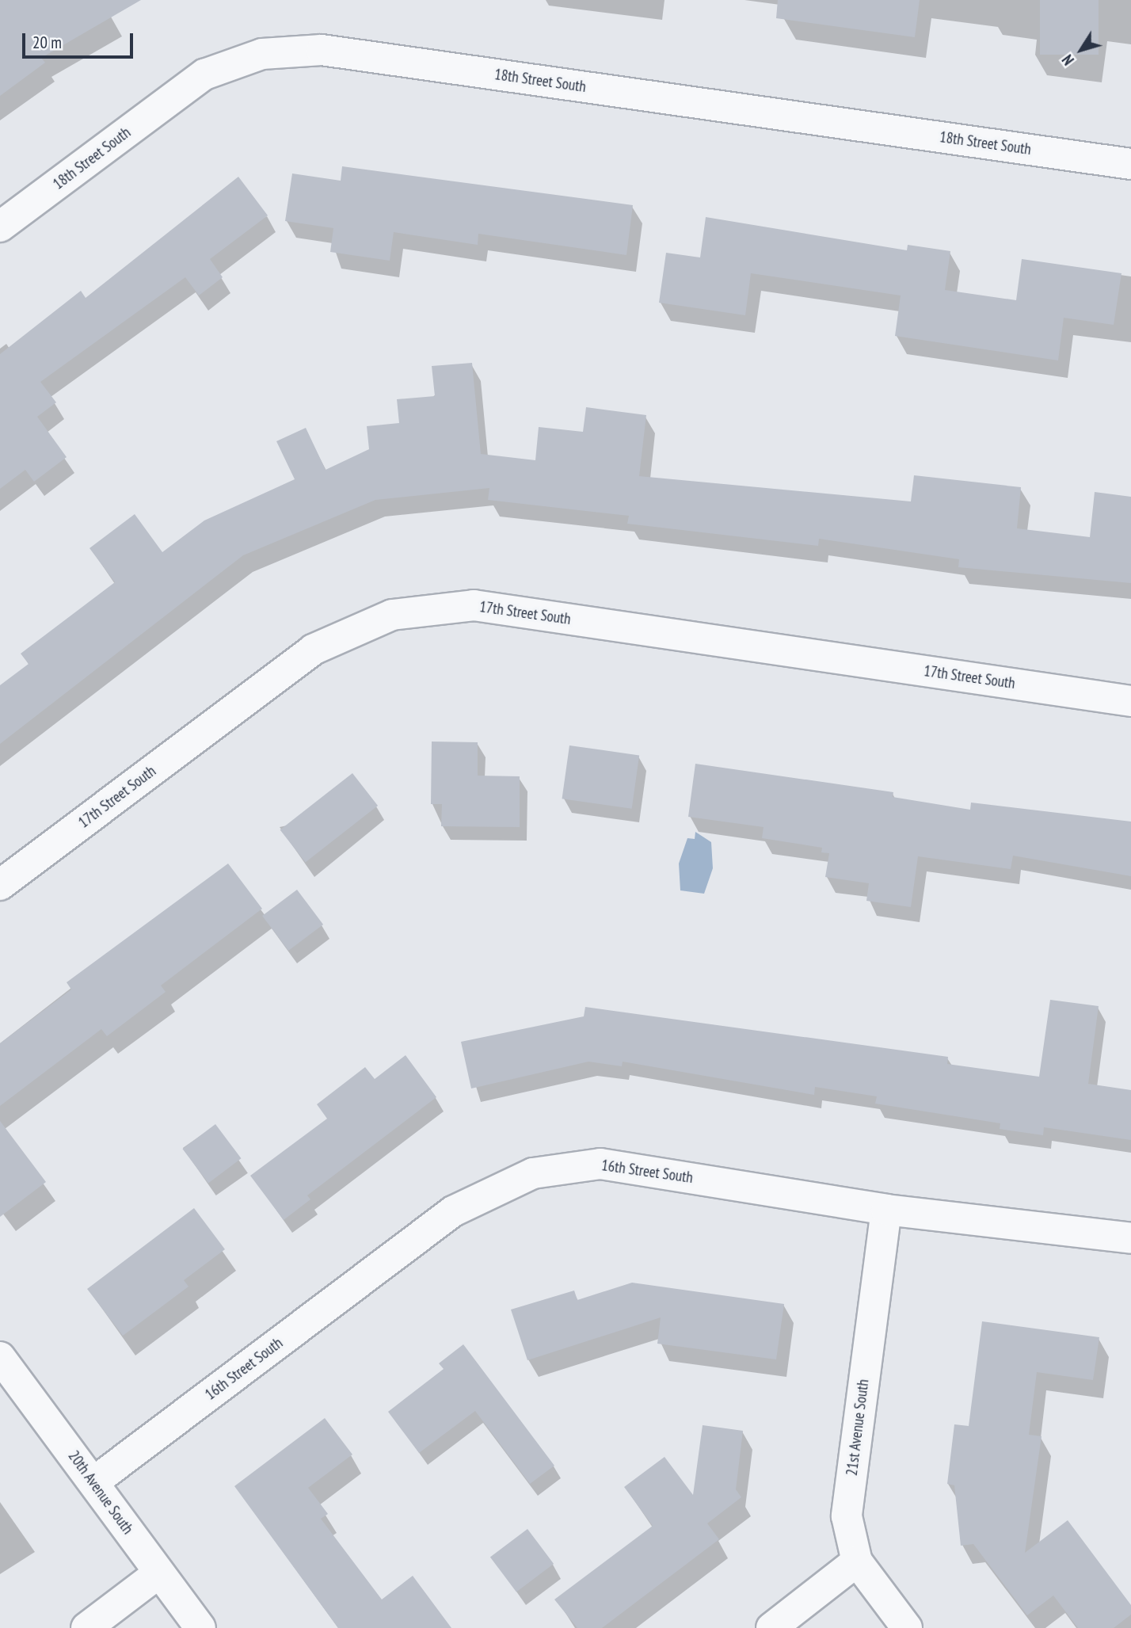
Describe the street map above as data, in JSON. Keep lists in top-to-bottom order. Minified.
{"streets":{"street":["18th Street South","17th Street South","16th Street South","21st Avenue South","20th Avenue South"]},"crossings":[["16th Street South","21st Avenue South"],["16th Street South","20th Avenue South"]],"scale_bar":"20 m","north":"bottom left"}
